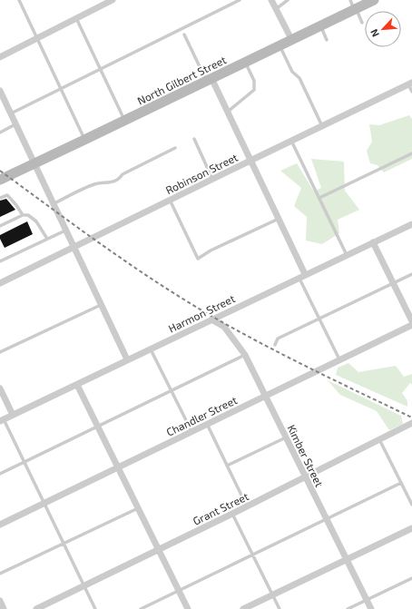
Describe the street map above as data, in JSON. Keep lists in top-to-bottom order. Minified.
{"streets":{"main road":["North Gilbert Street"],"street":["Robinson Street","Harmon Street","Chandler Street","Kimber Street","Grant Street"]},"crossings":[["Harmon Street","Kimber Street"],["Chandler Street","Kimber Street"],["Kimber Street","Grant Street"]],"north":"bottom left"}
